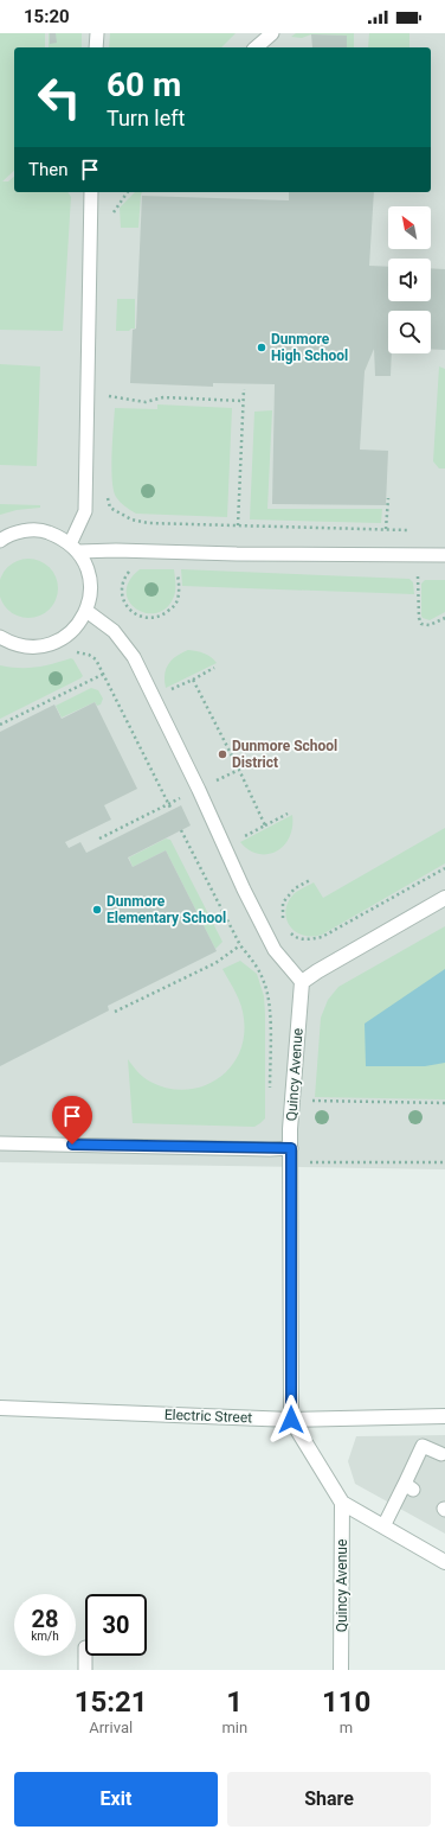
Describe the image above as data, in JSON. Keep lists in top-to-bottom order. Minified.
{"streets":{"street":["Quincy Avenue","Electric Street"]},"crossings":[["Quincy Avenue","Electric Street"]],"places":["Dunmore High School","Dunmore School District","Dunmore Elementary School"],"north":"top left","page":{"status":"15:20","turn":["60 m","Turn left"],"then":"Then","speed":"28 km/h","limit":"30","eta":["15:21","Arrival","1","min","110","m"],"buttons":["Exit","Share"]}}
